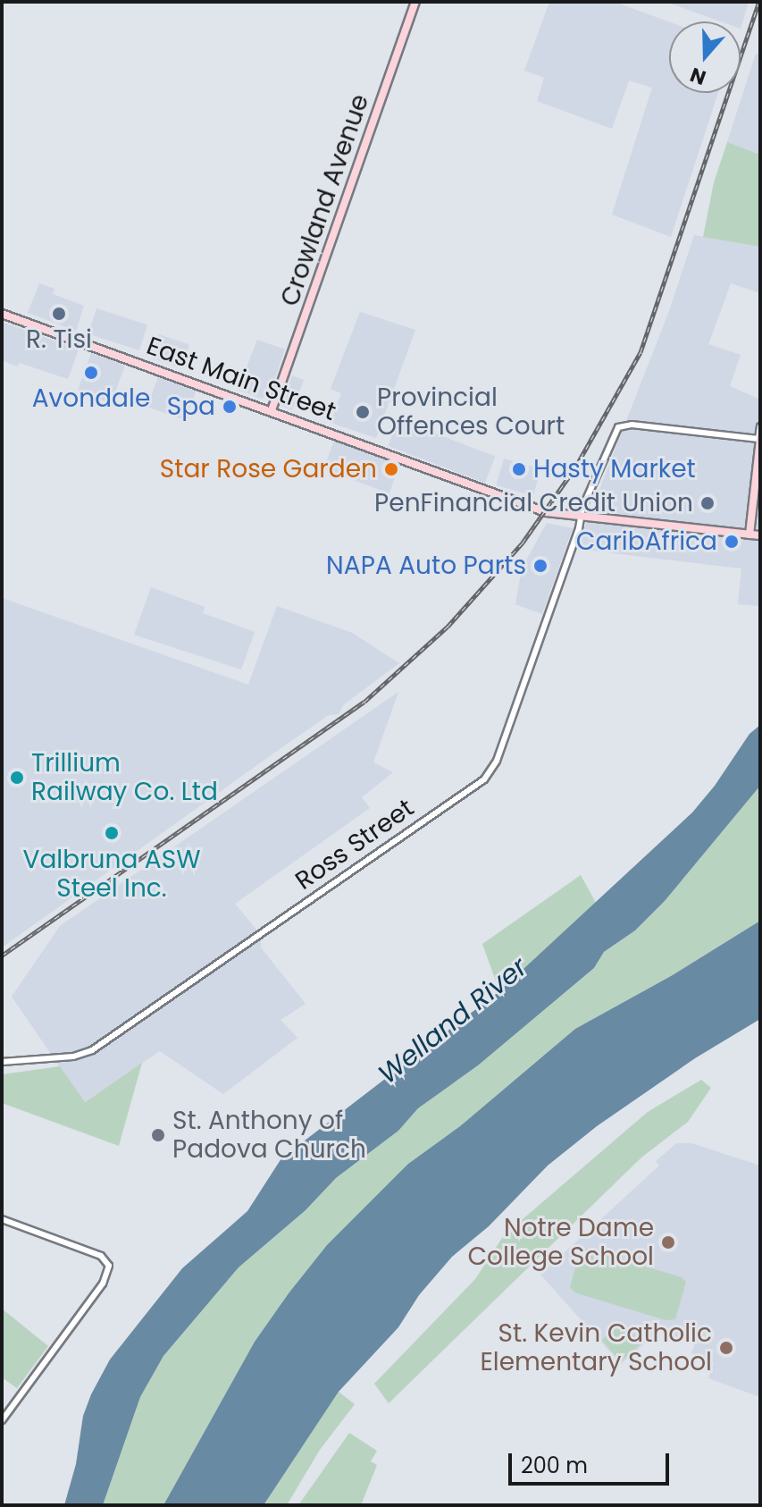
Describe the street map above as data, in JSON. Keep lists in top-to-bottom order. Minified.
{"streets":{"main road":["Crowland Avenue","East Main Street"],"street":["Ross Street"]},"crossings":[["Crowland Avenue","East Main Street"],["East Main Street","Ross Street"]],"water":["Welland River"],"places":["R. Tisi","Avondale","Spa","Provincial Offences Court","Star Rose Garden","Hasty Market","PenFinancial Credit Union","CaribAfrica","NAPA Auto Parts","Trillium Railway Co. Ltd","Valbruna ASW Steel Inc.","St. Anthony of Padova Church","Notre Dame College School","St. Kevin Catholic Elementary School"],"scale_bar":"200 m","north":"bottom"}
